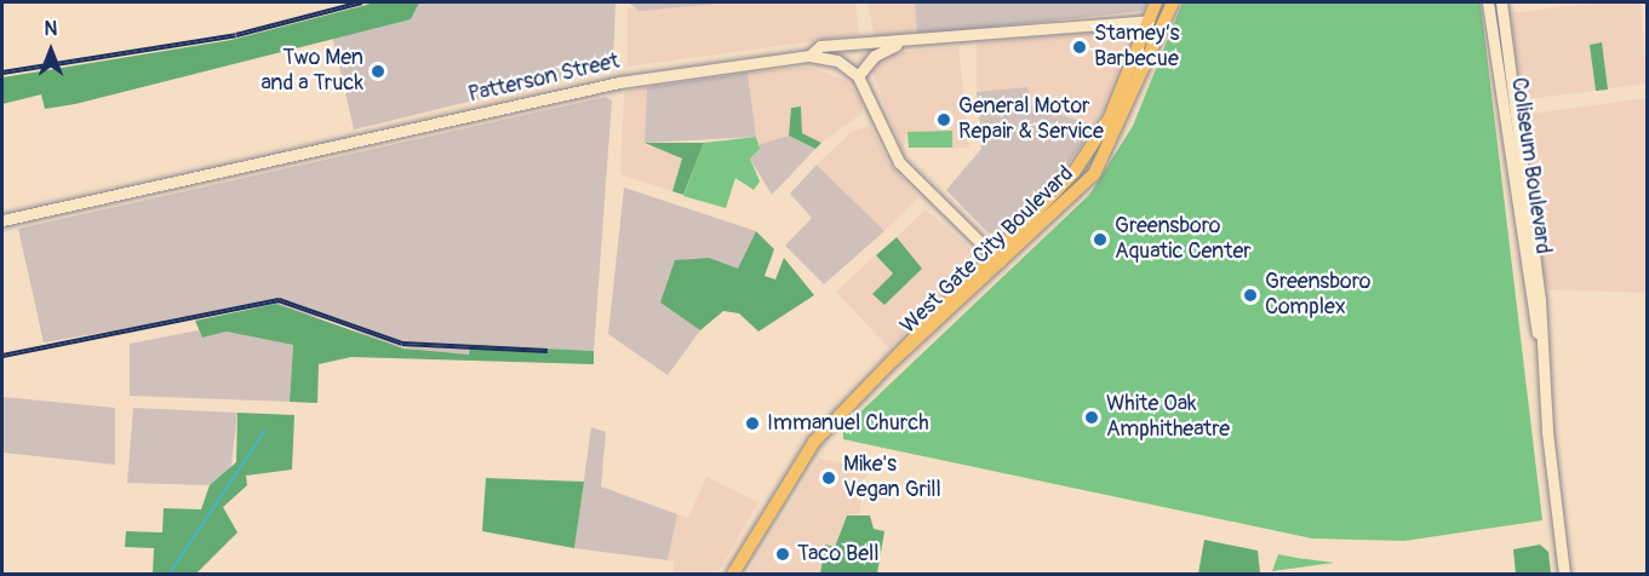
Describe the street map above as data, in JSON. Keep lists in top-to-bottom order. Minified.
{"streets":{"main road":["Patterson Street","Coliseum Boulevard","West Gate City Boulevard"]},"places":["Stamey’s Barbecue","Two Men and a Truck","General Motor Repair & Service","Greensboro Aquatic Center","Greensboro Complex","White Oak Amphitheatre","Immanuel Church","Mike's Vegan Grill","Taco Bell"],"north":"top"}
